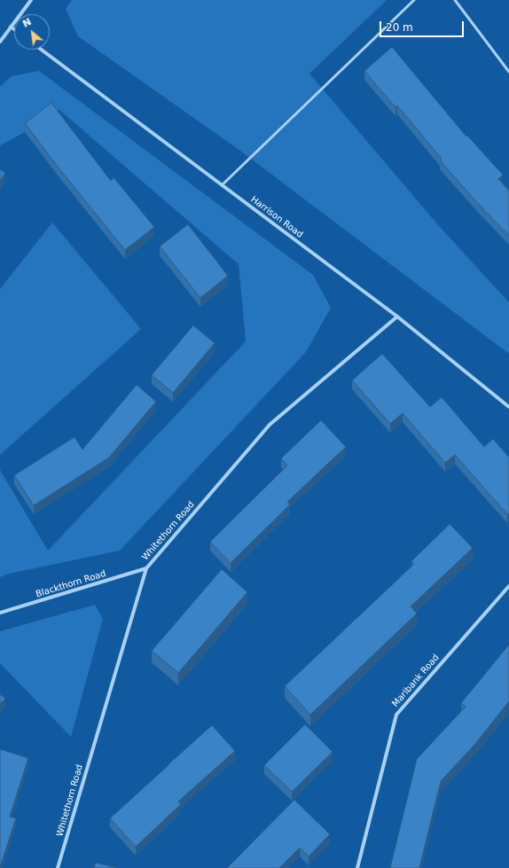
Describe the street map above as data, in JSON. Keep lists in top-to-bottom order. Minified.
{"streets":{"street":["Harrison Road","Whitethorn Road","Blackthorn Road","Marlbank Road"]},"crossings":[["Harrison Road","Whitethorn Road"],["Whitethorn Road","Blackthorn Road"]],"scale_bar":"20 m","north":"top left"}
